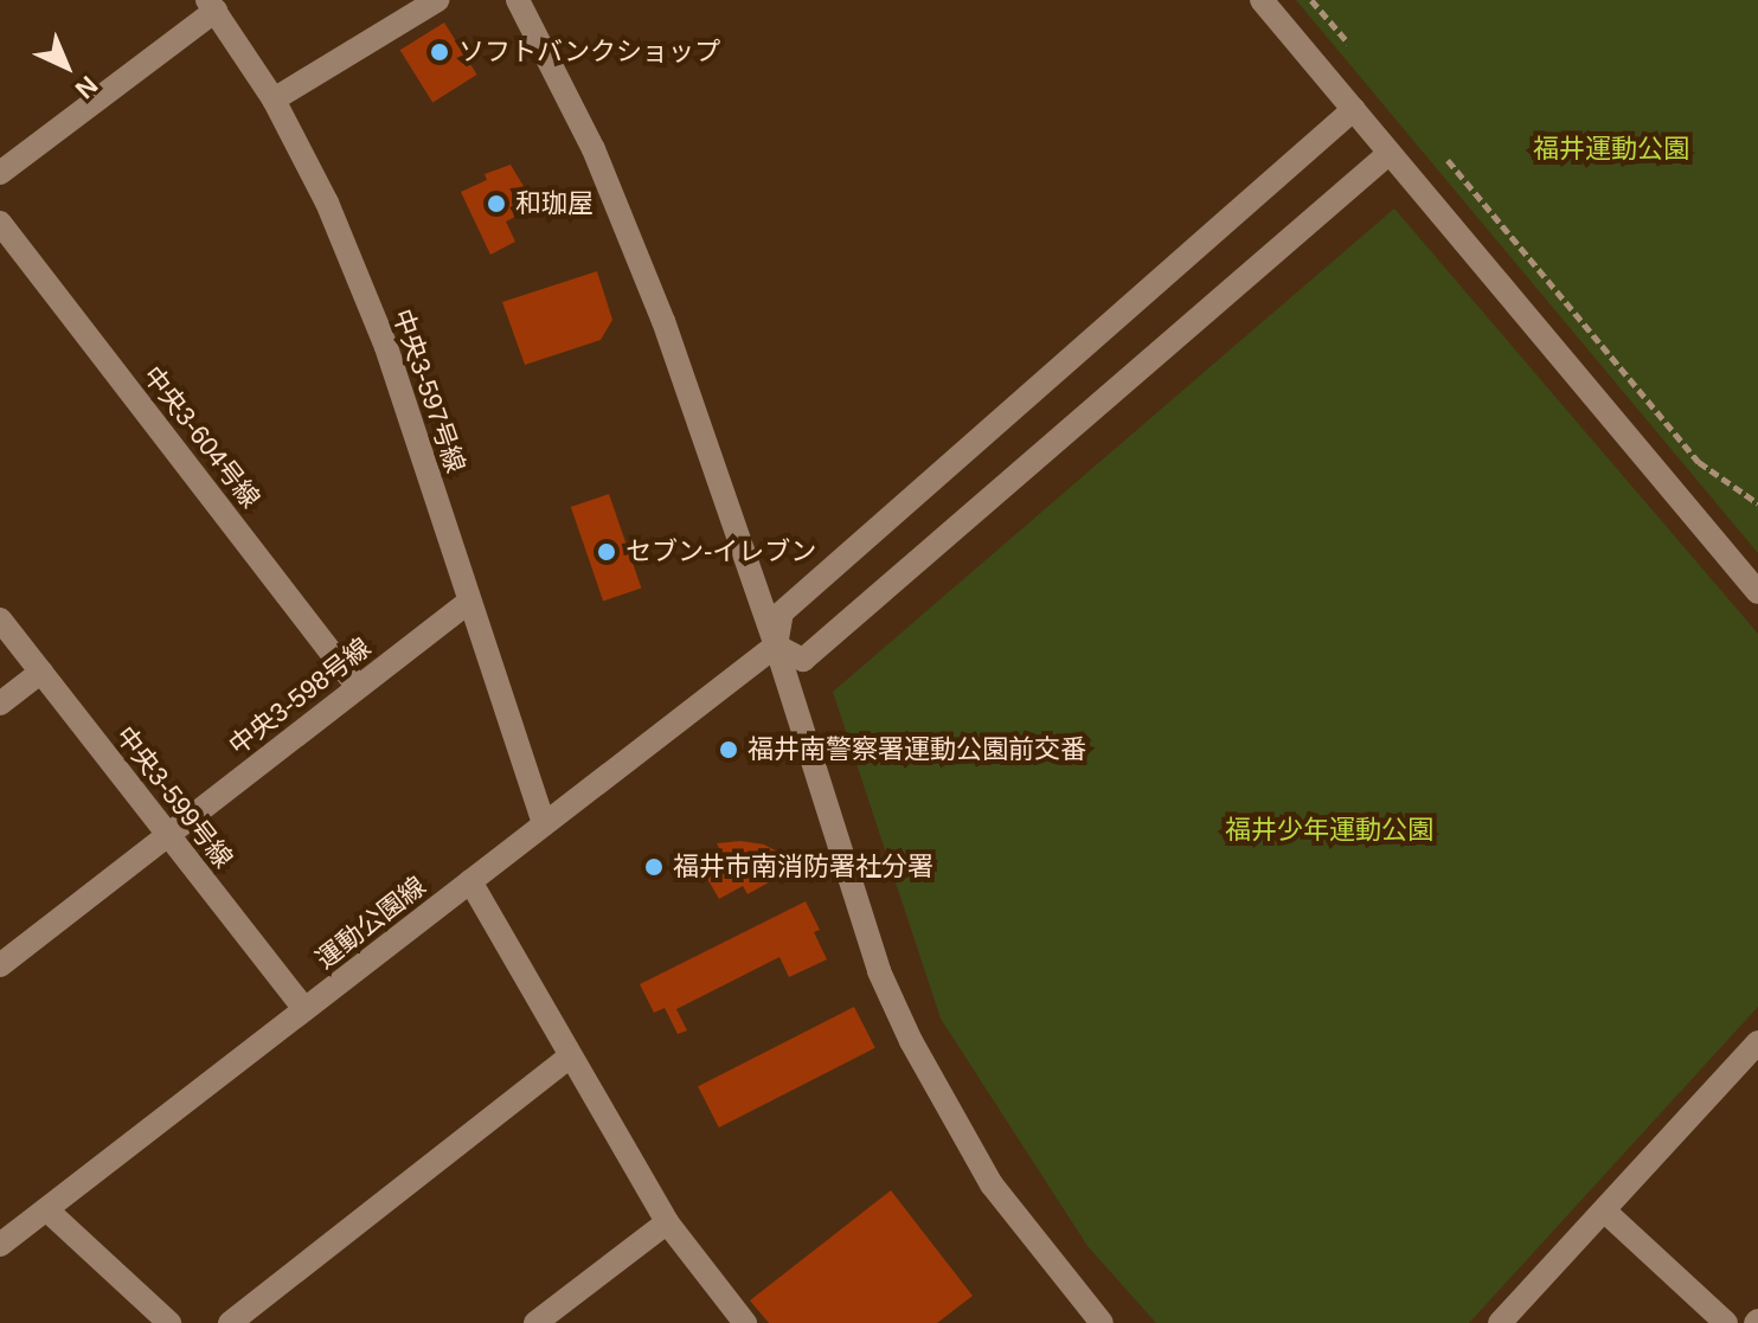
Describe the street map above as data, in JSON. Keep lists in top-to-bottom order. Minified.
{"streets":{"street":["中央3-597号線","中央3-604号線","中央3-598号線","中央3-599号線","運動公園線"]},"crossings":[["中央3-597号線","中央3-598号線"],["中央3-597号線","運動公園線"],["中央3-604号線","中央3-598号線"],["中央3-598号線","中央3-599号線"],["中央3-599号線","運動公園線"]],"parks":["福井運動公園","福井少年運動公園"],"places":["ソフトバンクショップ","和珈屋","セブン-イレブン","福井南警察署運動公園前交番","福井市南消防署社分署"],"north":"bottom right"}
